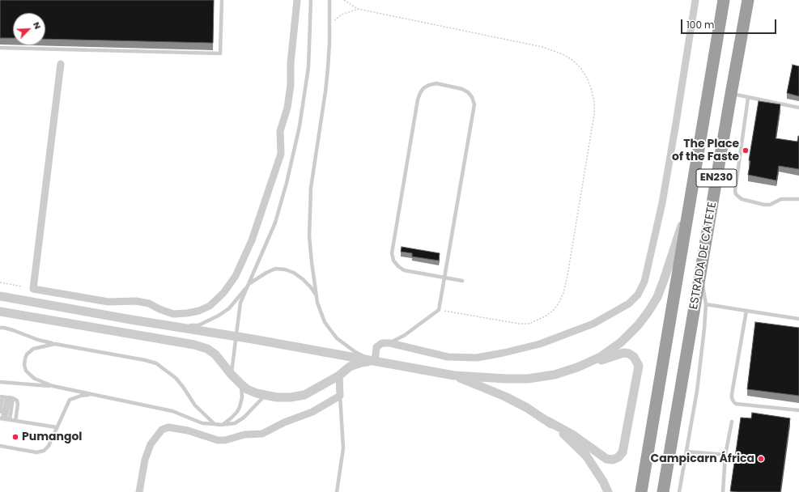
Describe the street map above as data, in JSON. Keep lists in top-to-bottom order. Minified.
{"streets":{"highway":["EN230","ESTRADA DE CATETE"]},"places":["The Place of the Faste","Pumangol","Campicarn África"],"scale_bar":"100 m","north":"top right"}
